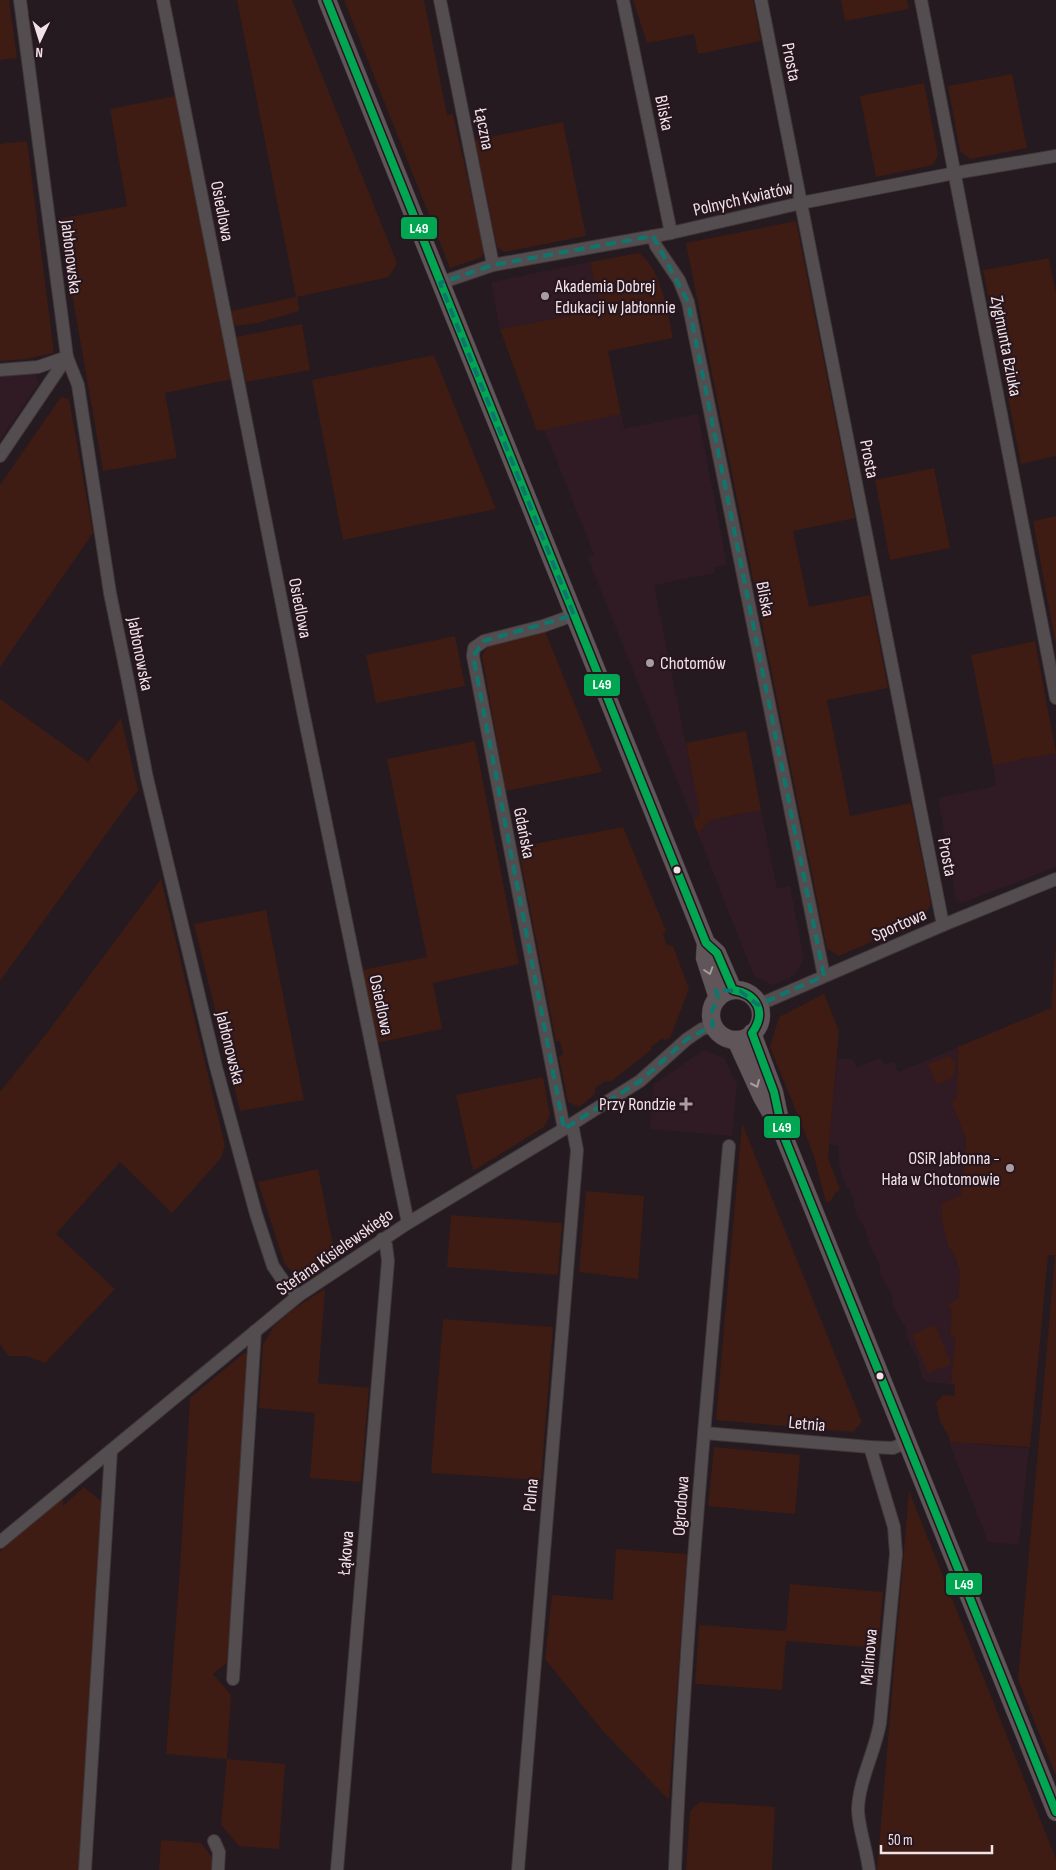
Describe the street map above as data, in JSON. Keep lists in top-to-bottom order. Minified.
{"streets":{"street":["Prosta","Bliska","Łączna","Polnych Kwiatów","Osiedlowa","Jabłonowska","Zygmunta Bziuka","Gdańska","Sportowa","Stefana Kisielewskiego","Letnia","Polna","Ogrodowa","Łąkowa","Malinowa"]},"crossings":[["Prosta","Polnych Kwiatów"],["Prosta","Sportowa"],["Bliska","Polnych Kwiatów"],["Bliska","Sportowa"],["Łączna","Polnych Kwiatów"],["Polnych Kwiatów","Zygmunta Bziuka"],["Osiedlowa","Stefana Kisielewskiego"],["Jabłonowska","Stefana Kisielewskiego"],["Gdańska","Stefana Kisielewskiego"],["Gdańska","Polna"],["Sportowa","Stefana Kisielewskiego"],["Stefana Kisielewskiego","Polna"],["Stefana Kisielewskiego","Łąkowa"],["Letnia","Ogrodowa"],["Letnia","Malinowa"]],"places":{"other":["Akademia Dobrej Edukacji w Jabłonnie","Chotomów","OSiR Jabłonna - Hała w Chotomowie"],"health":["Przy Rondzie"]},"lines":["transit line L49"],"scale_bar":"50 m","north":"bottom"}
